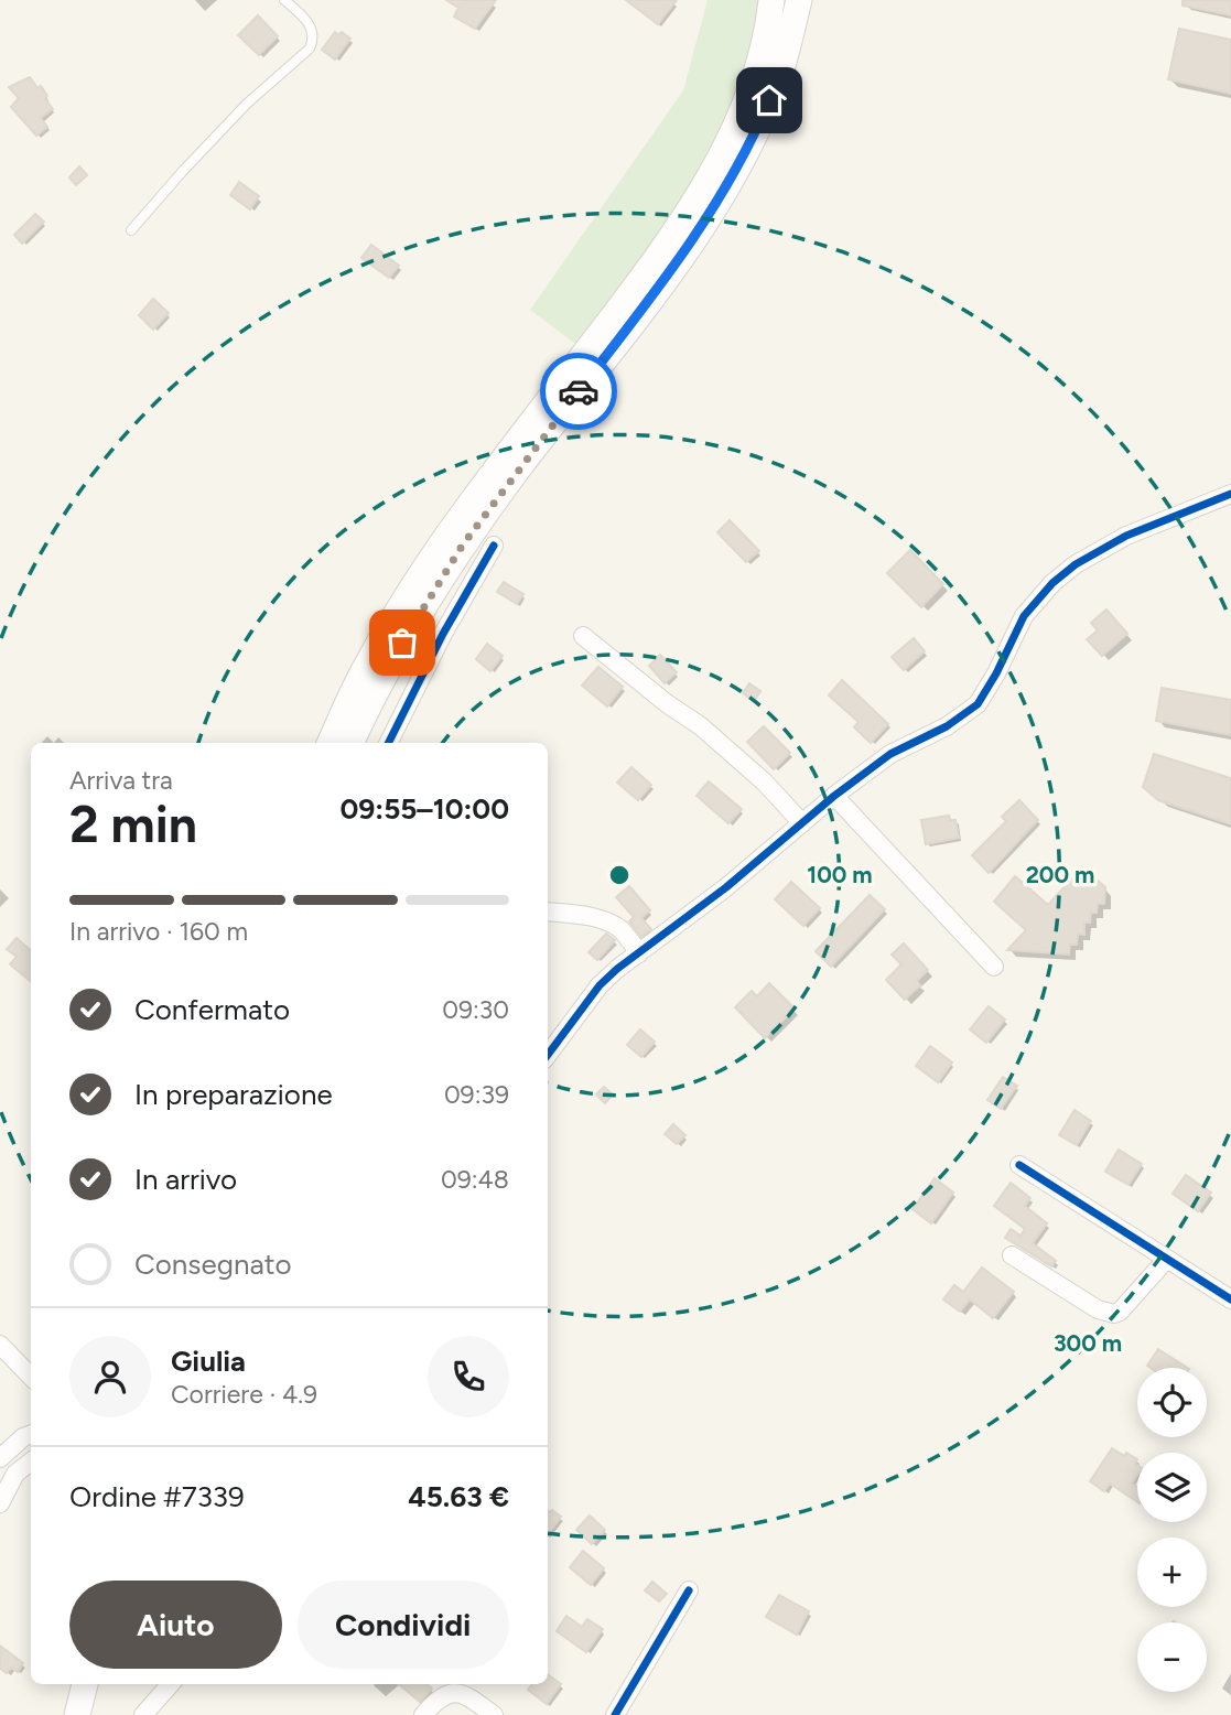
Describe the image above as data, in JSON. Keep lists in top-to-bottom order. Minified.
{"page":{"heading":["2 min","Arriva tra","09:55–10:00"],"panel":["Giulia","Corriere · 4.9","Ordine #7339","45.63 €"],"bar":"In arrivo · 160 m","list":[["Confermato","09:30"],["In preparazione","09:39"],["In arrivo","09:48"],"Consegnato"],"map_buttons":["+","−"],"buttons":["Aiuto","Condividi"]},"rings":["100 m","200 m","300 m"]}
